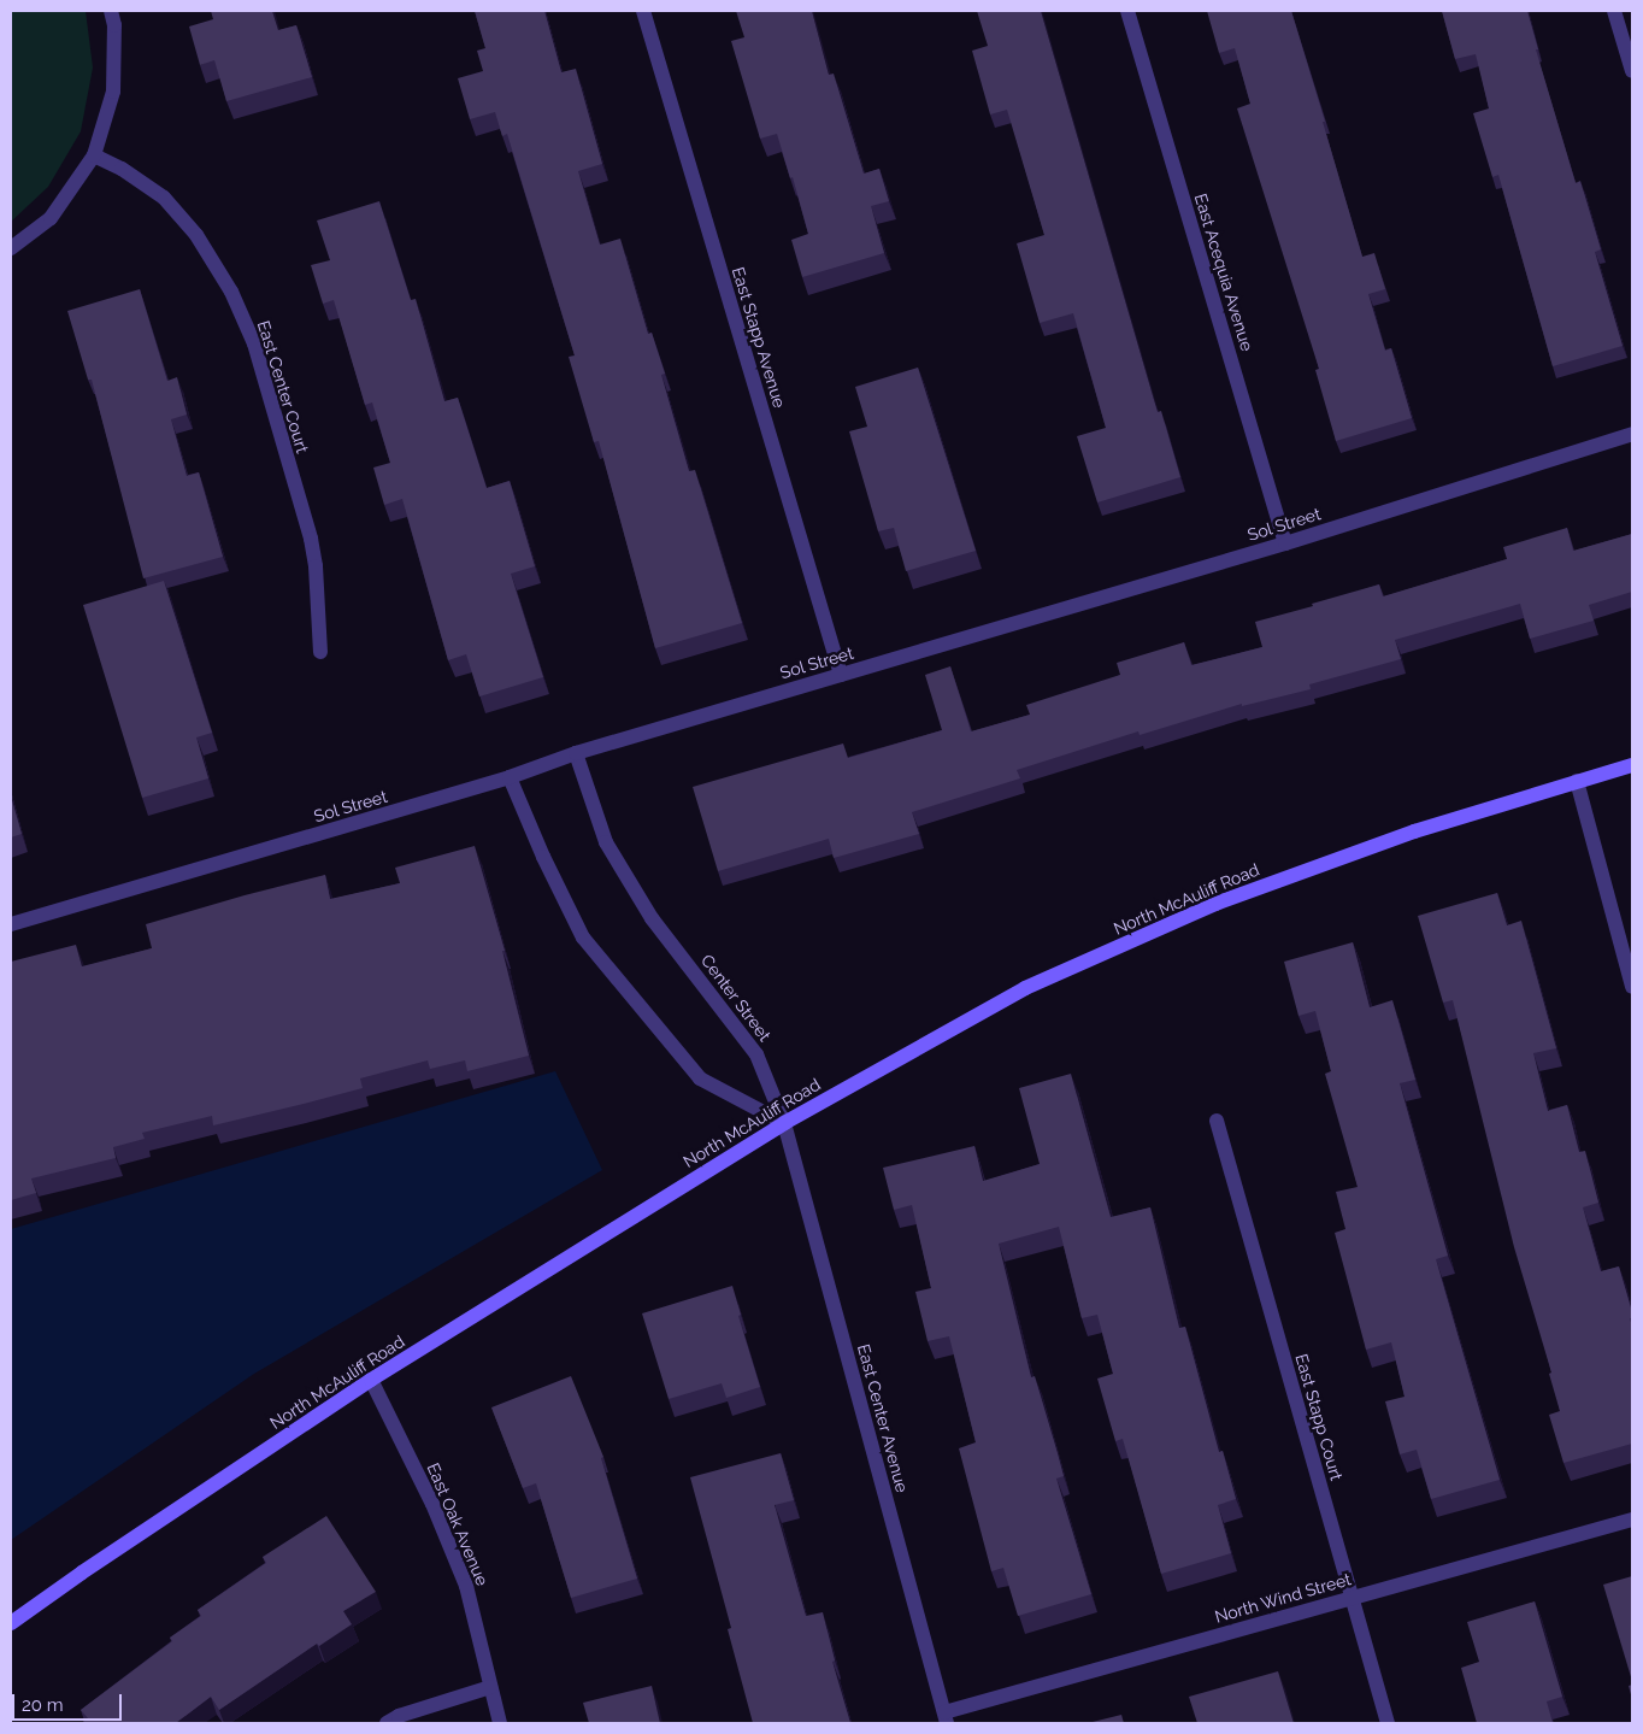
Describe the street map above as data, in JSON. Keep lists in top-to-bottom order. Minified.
{"streets":{"street":["East Acequia Avenue","East Stapp Avenue","East Center Court","Sol Street","North McAuliff Road","Center Street","East Stapp Court","East Center Avenue","East Oak Avenue","North Wind Street"]},"crossings":[["East Acequia Avenue","Sol Street"],["East Stapp Avenue","Sol Street"],["Sol Street","Center Street"],["North McAuliff Road","Center Street"],["North McAuliff Road","East Center Avenue"],["North McAuliff Road","East Oak Avenue"],["Center Street","East Center Avenue"],["East Stapp Court","North Wind Street"],["East Center Avenue","North Wind Street"]],"scale_bar":"20 m"}
